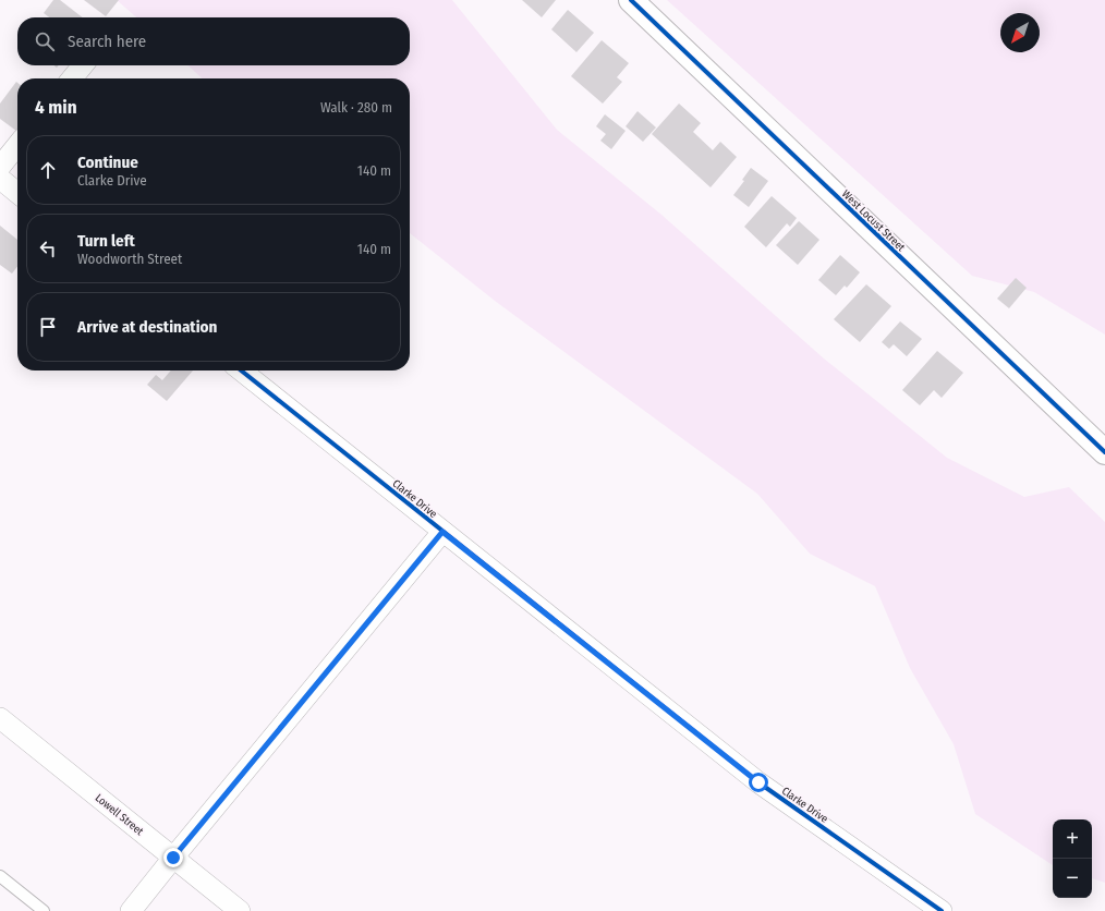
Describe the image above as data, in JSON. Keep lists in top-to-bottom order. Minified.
{"streets":{"street":["West Locust Street","Clarke Drive","Lowell Street"]},"north":"bottom left","page":{"search":"Search here","heading":["4 min","Walk · 280 m"],"list":[["Continue","Clarke Drive","140 m"],["Turn left","Woodworth Street","140 m"],"Arrive at destination"],"map_buttons":["+","−"]}}
